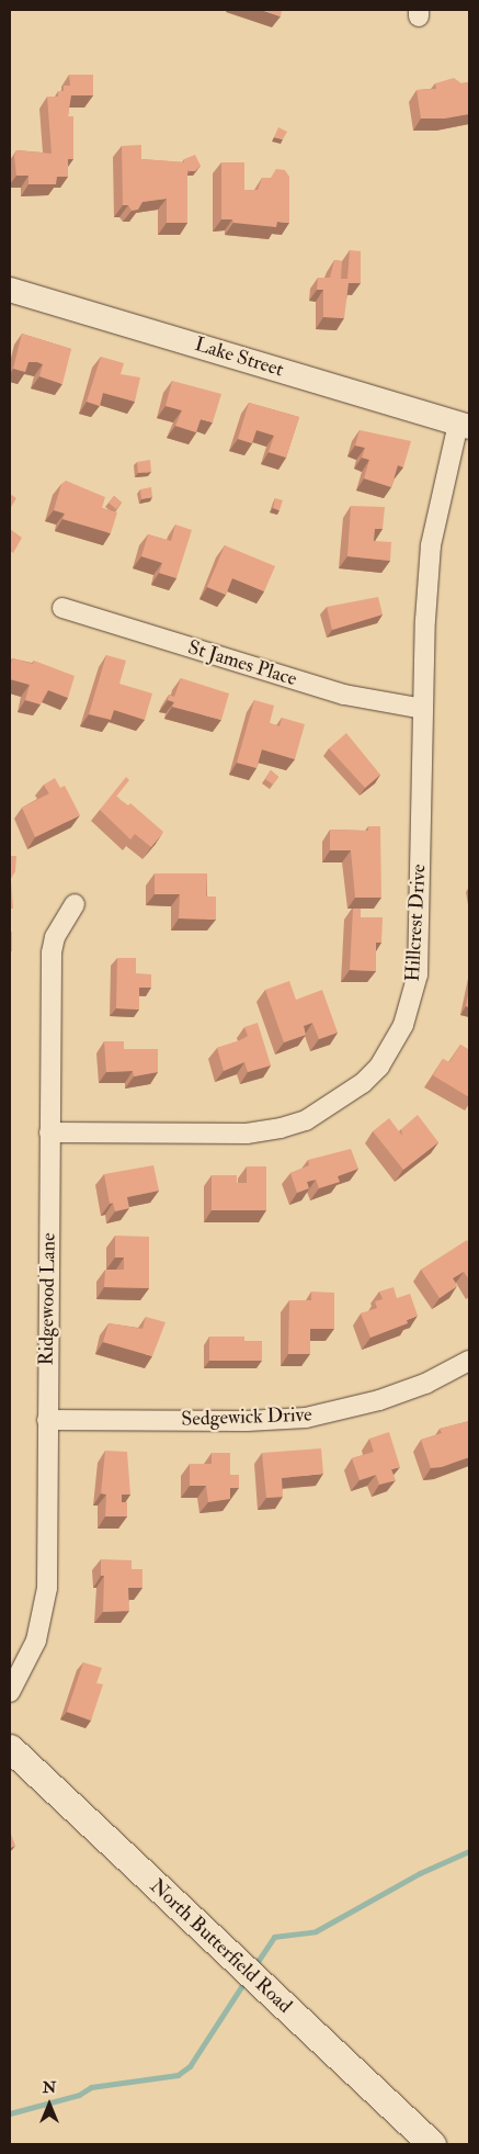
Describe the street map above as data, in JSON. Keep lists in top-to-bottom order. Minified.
{"streets":{"main road":["North Butterfield Road"],"street":["Lake Street","St James Place","Hillcrest Drive","Ridgewood Lane","Sedgewick Drive"]},"crossings":[["Lake Street","Hillcrest Drive"],["St James Place","Hillcrest Drive"],["Hillcrest Drive","Ridgewood Lane"],["Ridgewood Lane","Sedgewick Drive"]],"north":"top"}
